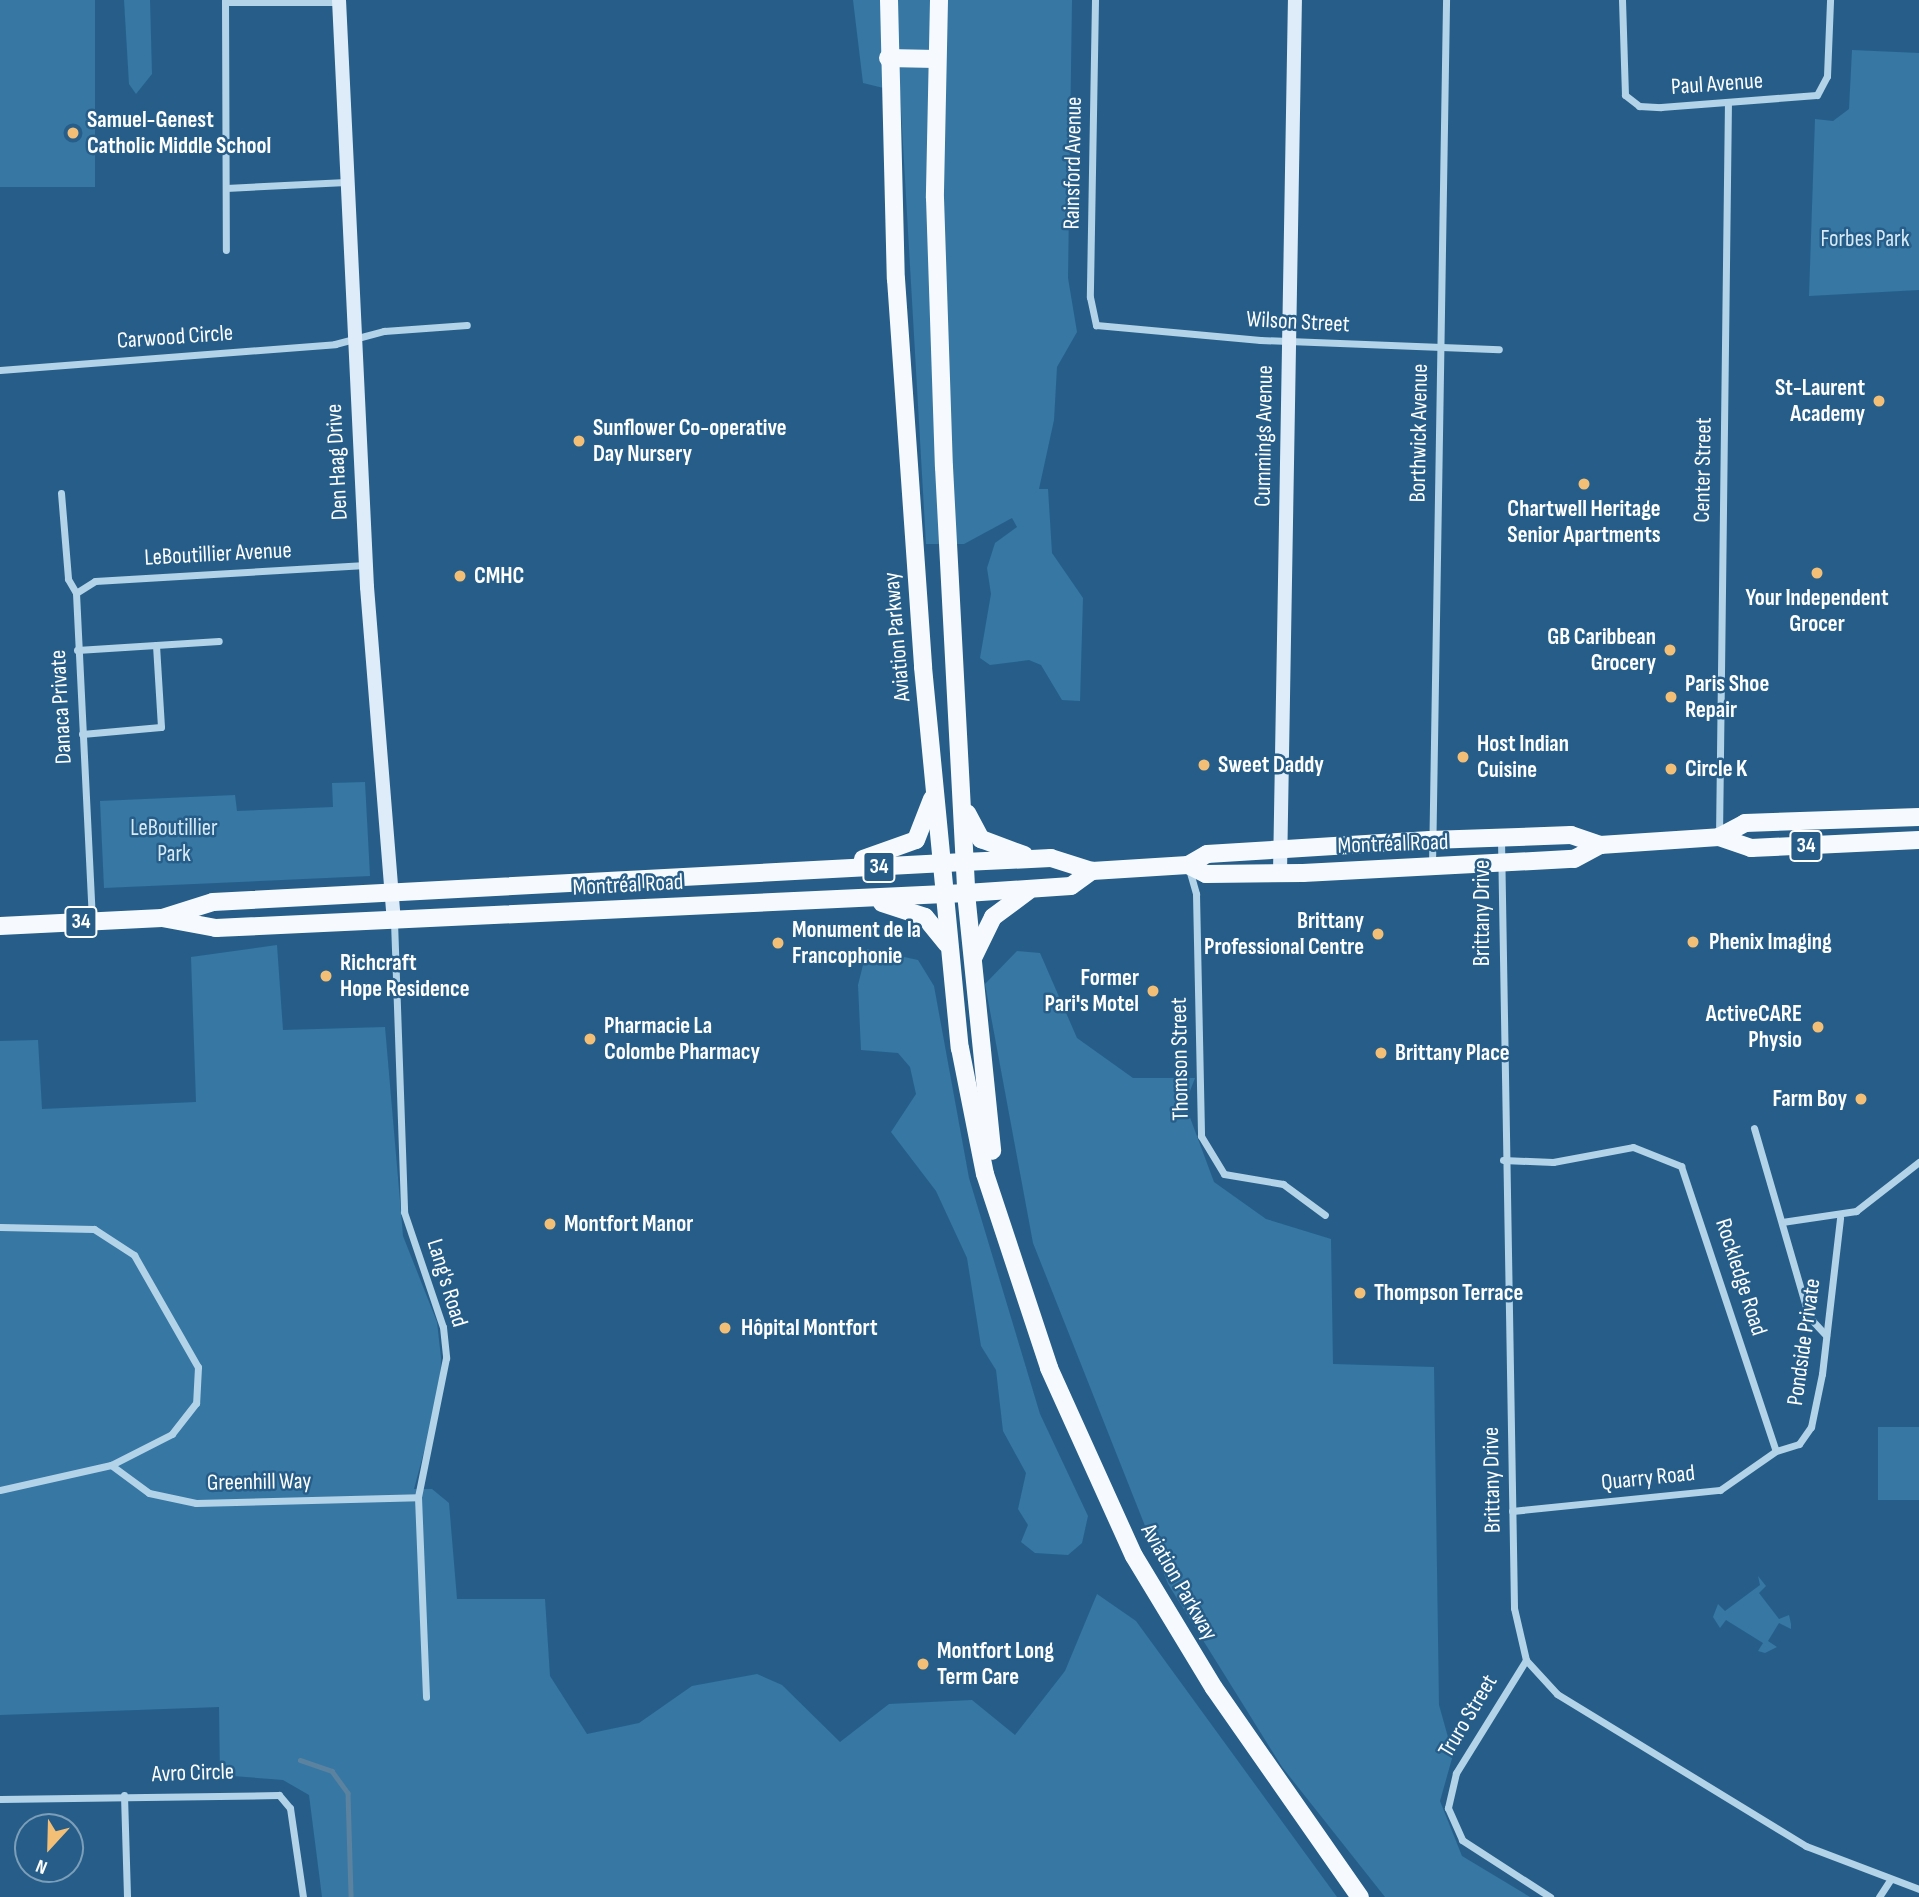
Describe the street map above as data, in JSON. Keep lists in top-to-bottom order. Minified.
{"streets":{"main road":["Aviation Parkway","Montréal Road","34"],"street":["Paul Avenue","Rainsford Avenue","Wilson Street","Carwood Circle","Borthwick Avenue","Cummings Avenue","Den Haag Drive","Center Street","LeBoutillier Avenue","Danaca Private","Brittany Drive","Thomson Street","Rockledge Road","Lang's Road","Pondside Private","Quarry Road","Greenhill Way","Truro Street","Avro Circle"]},"crossings":[["Paul Avenue","Center Street"],["Rainsford Avenue","Wilson Street"],["Wilson Street","Borthwick Avenue"],["Wilson Street","Cummings Avenue"],["Carwood Circle","Den Haag Drive"],["Borthwick Avenue","Montréal Road"],["Cummings Avenue","Montréal Road"],["Den Haag Drive","LeBoutillier Avenue"],["Den Haag Drive","Montréal Road"],["Den Haag Drive","Lang's Road"],["Center Street","Montréal Road"],["LeBoutillier Avenue","Danaca Private"],["Aviation Parkway","Montréal Road"],["Danaca Private","Montréal Road"],["Montréal Road","Brittany Drive"],["Montréal Road","Thomson Street"],["Montréal Road","Lang's Road"],["Brittany Drive","Rockledge Road"],["Brittany Drive","Quarry Road"],["Brittany Drive","Truro Street"],["Rockledge Road","Pondside Private"],["Rockledge Road","Quarry Road"],["Lang's Road","Greenhill Way"],["Pondside Private","Quarry Road"]],"parks":["Forbes Park","LeBoutillier Park"],"places":["Samuel-Genest Catholic Middle School","St-Laurent Academy","Sunflower Co-operative Day Nursery","Chartwell Heritage Senior Apartments","Your Independent Grocer","CMHC","GB Caribbean Grocery","Paris Shoe Repair","Host Indian Cuisine","Sweet Daddy","Circle K","Brittany Professional Centre","Phenix Imaging","Monument de la Francophonie","Richcraft Hope Residence","Former Pari's Motel","ActiveCARE Physio","Pharmacie La Colombe Pharmacy","Brittany Place","Farm Boy","Montfort Manor","Thompson Terrace","Hôpital Montfort","Montfort Long Term Care"],"north":"bottom"}
